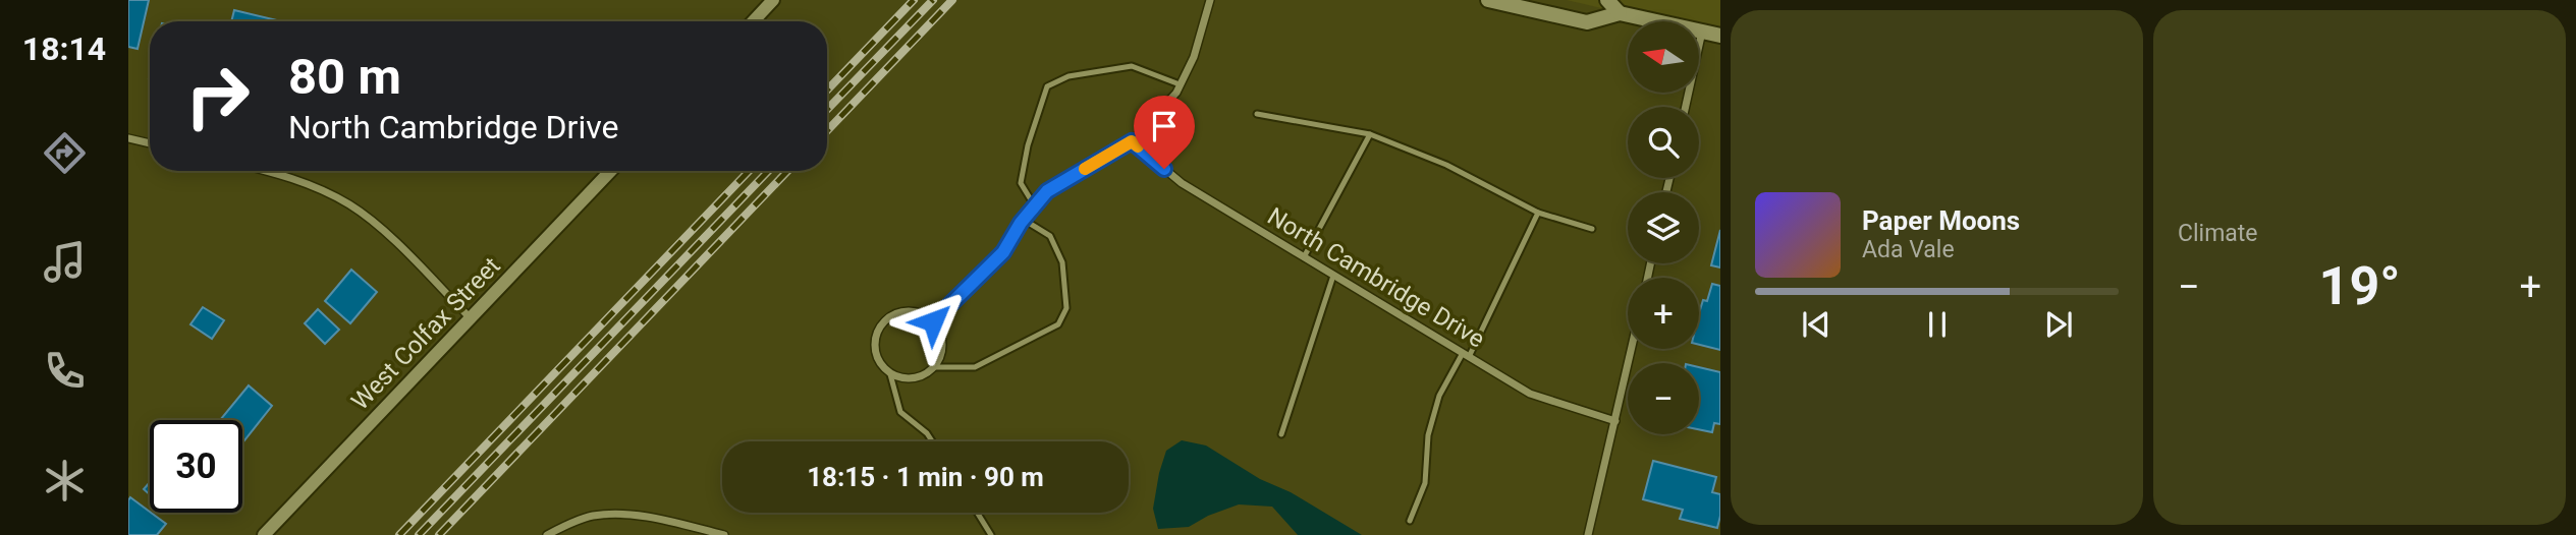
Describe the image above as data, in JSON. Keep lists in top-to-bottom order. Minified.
{"streets":{"street":["North Cambridge Drive","West Colfax Street"]},"north":"left","page":{"tabs":"18:14","tile":"Climate","map_buttons":["+","−"],"turn":["80 m","North Cambridge Drive"],"song":["Paper Moons","Ada Vale"],"heat":["−","19°","+"],"limit":"30","trip":"18:15 · 1 min · 90 m"}}
